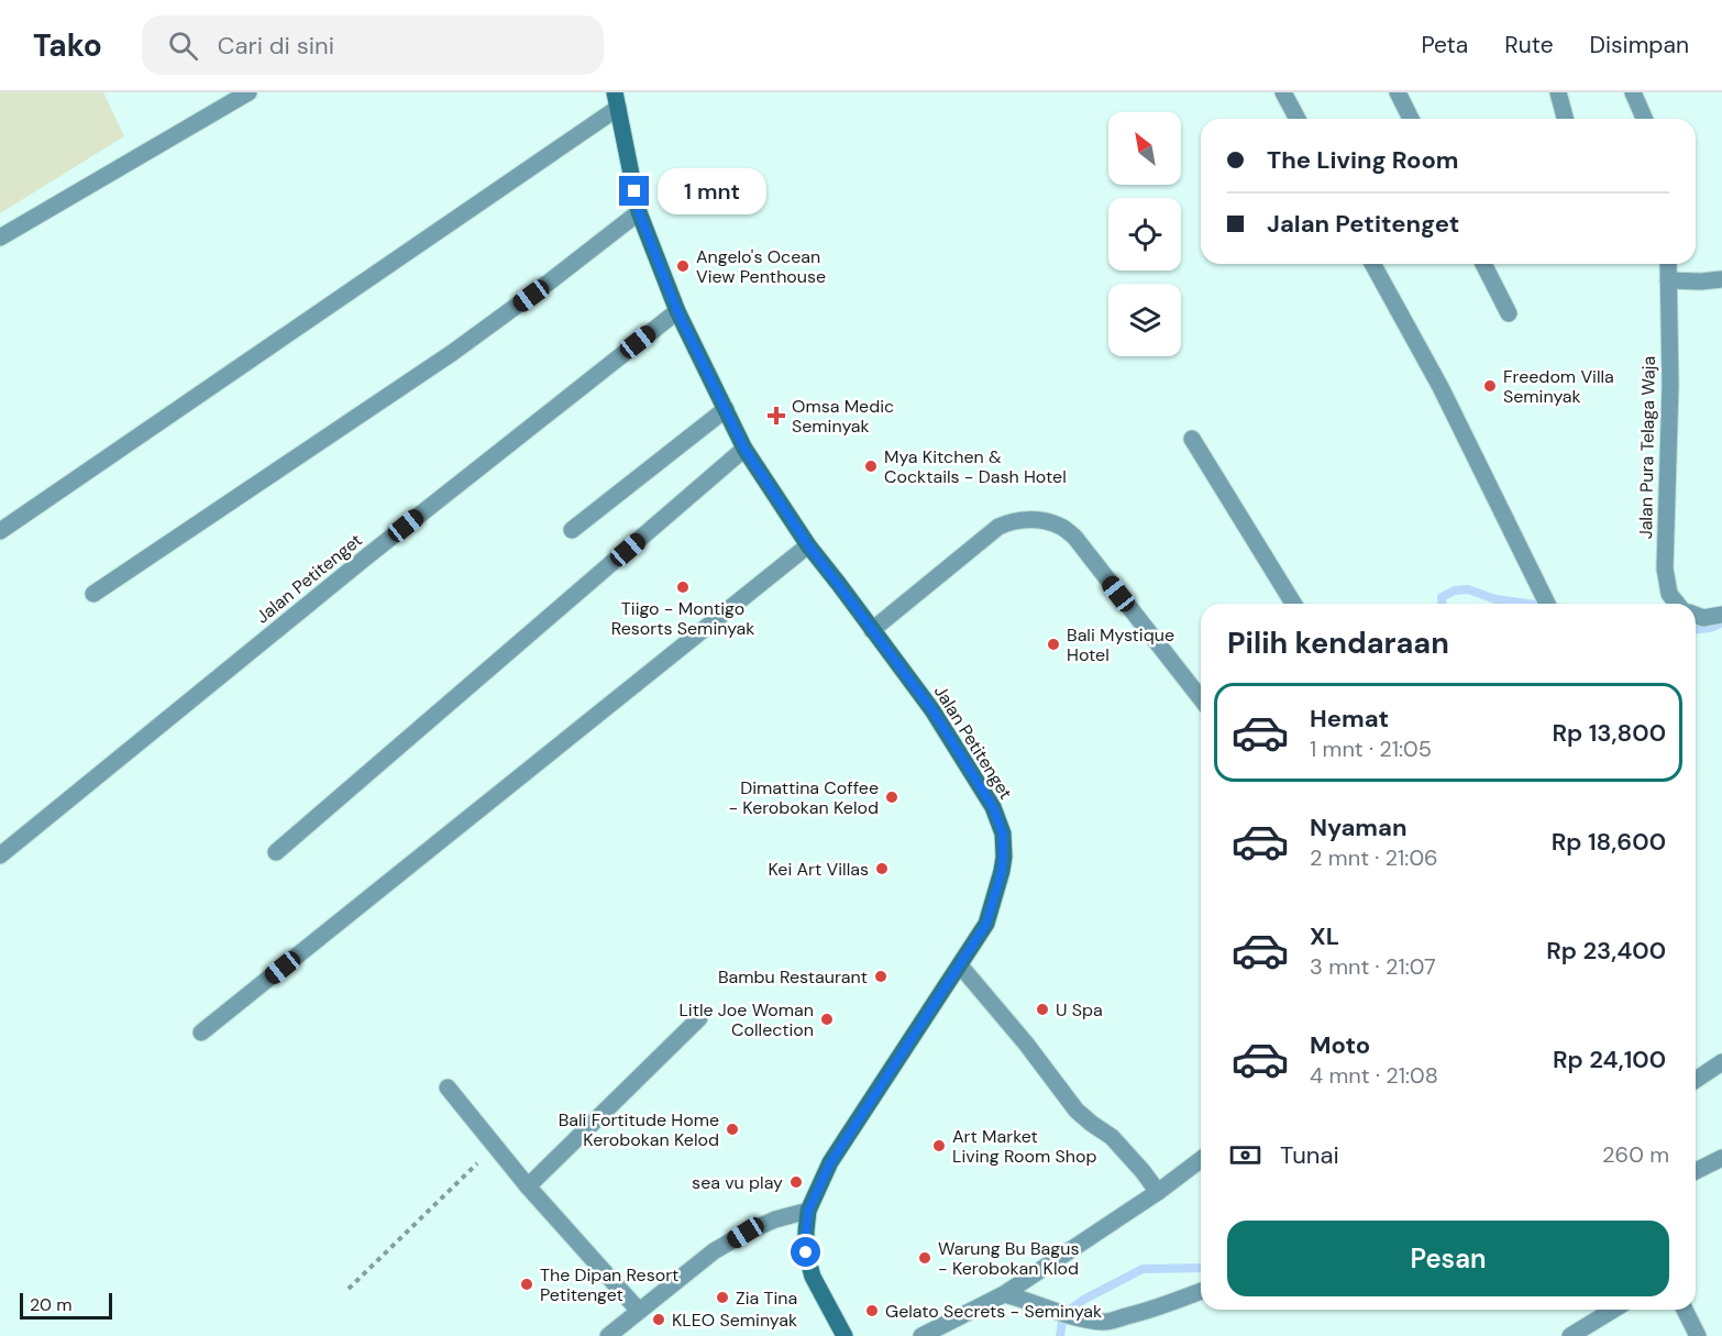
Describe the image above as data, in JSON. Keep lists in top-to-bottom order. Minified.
{"streets":{"main road":["Jalan Petitenget"],"street":["Jalan Pura Telaga Waja"]},"places":{"other":["Angelo's Ocean View Penthouse","Freedom Villa Seminyak","Mya Kitchen & Cocktails - Dash Hotel","Tiigo - Montigo Resorts Seminyak","Bali Mystique Hotel","Dimattina Coffee - Kerobokan Kelod","Kei Art Villas","Bambu Restaurant","U Spa","Litle Joe Woman Collection","Bali Fortitude Home Kerobokan Kelod","Art Market Living Room Shop","sea vu play","Warung Bu Bagus - Kerobokan Klod","The Dipan Resort Petitenget","Zia Tina","Gelato Secrets - Seminyak","KLEO Seminyak"],"health":["Omsa Medic Seminyak"]},"scale_bar":"20 m","north":"top left","page":{"header":"Tako","search":"Cari di sini","nav":["Peta","Rute","Disimpan"],"banner":["The Living Room","Jalan Petitenget"],"bubble":"1 mnt","heading":"Pilih kendaraan","list":[{"name":"Hemat","note":"1 mnt · 21:05","value":"Rp 13,800"},{"name":"Nyaman","note":"2 mnt · 21:06","value":"Rp 18,600"},{"name":"XL","note":"3 mnt · 21:07","value":"Rp 23,400"},{"name":"Moto","note":"4 mnt · 21:08","value":"Rp 24,100"}],"pay":["Tunai","260 m"],"buttons":"Pesan","scale":"20 m"}}
